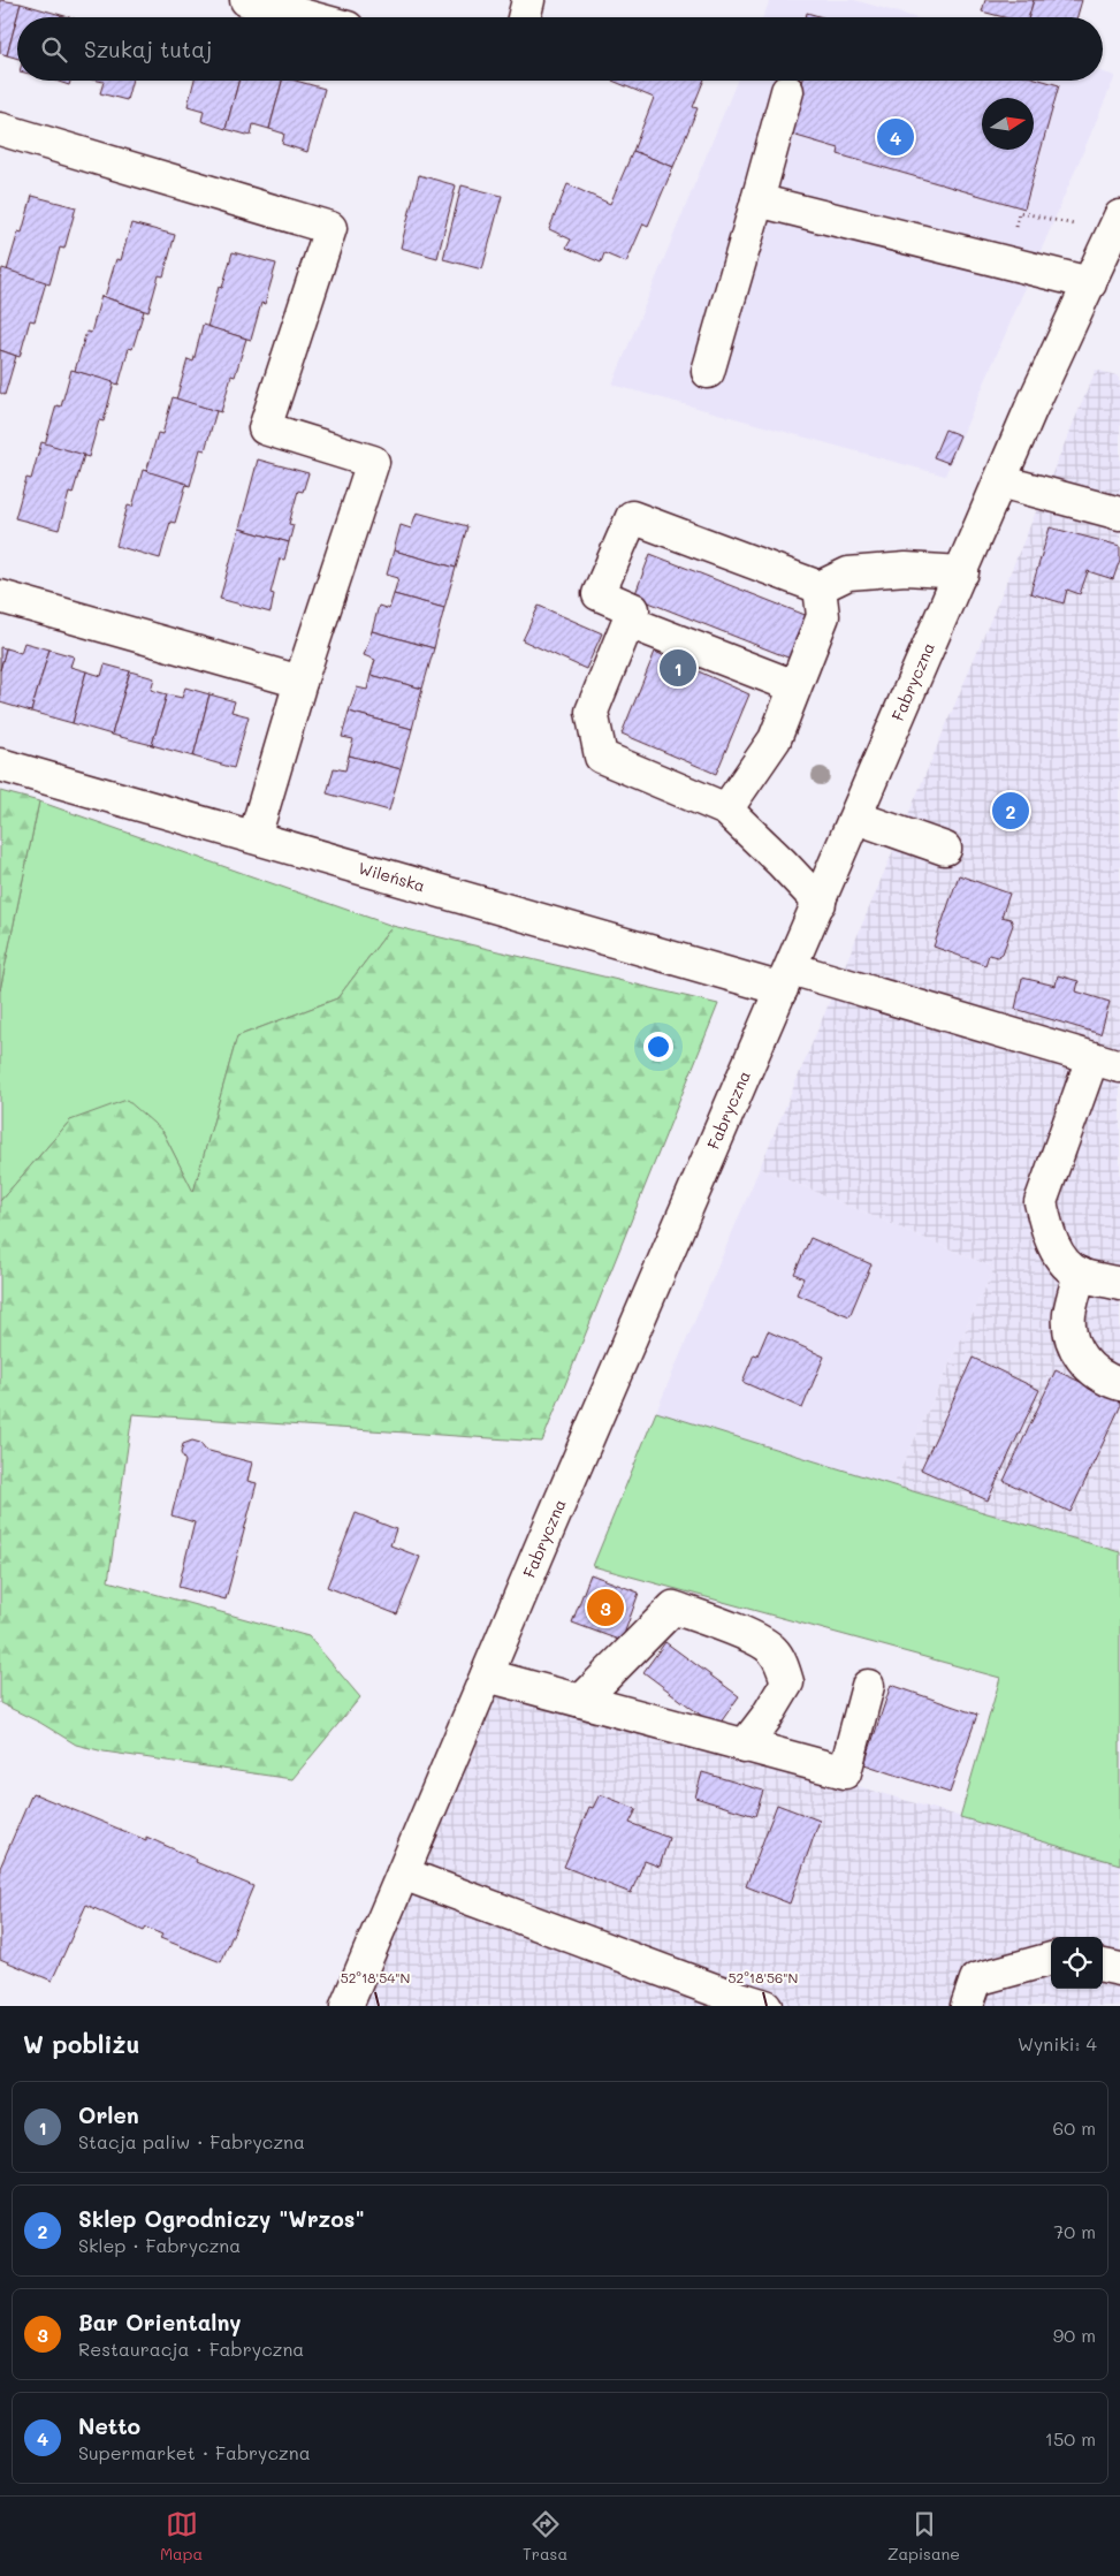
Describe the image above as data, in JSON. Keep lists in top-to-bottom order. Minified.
{"streets":{"street":["Fabryczna","Wileńska"]},"crossings":[["Fabryczna","Wileńska"]],"north":"right","page":{"search":"Szukaj tutaj","pins":["4","1","2","3"],"heading":["W pobliżu","Wyniki: 4"],"list":[{"mark":"1","name":"Orlen","note":"Stacja paliw · Fabryczna","value":"60 m"},{"mark":"2","name":"Sklep Ogrodniczy \"Wrzos\"","note":"Sklep · Fabryczna","value":"70 m"},{"mark":"3","name":"Bar Orientalny","note":"Restauracja · Fabryczna","value":"90 m"},{"mark":"4","name":"Netto","note":"Supermarket · Fabryczna","value":"150 m"}],"nav":["Mapa","Trasa","Zapisane"]},"coordinates":["52°18'54\"N","52°18'56\"N"]}
